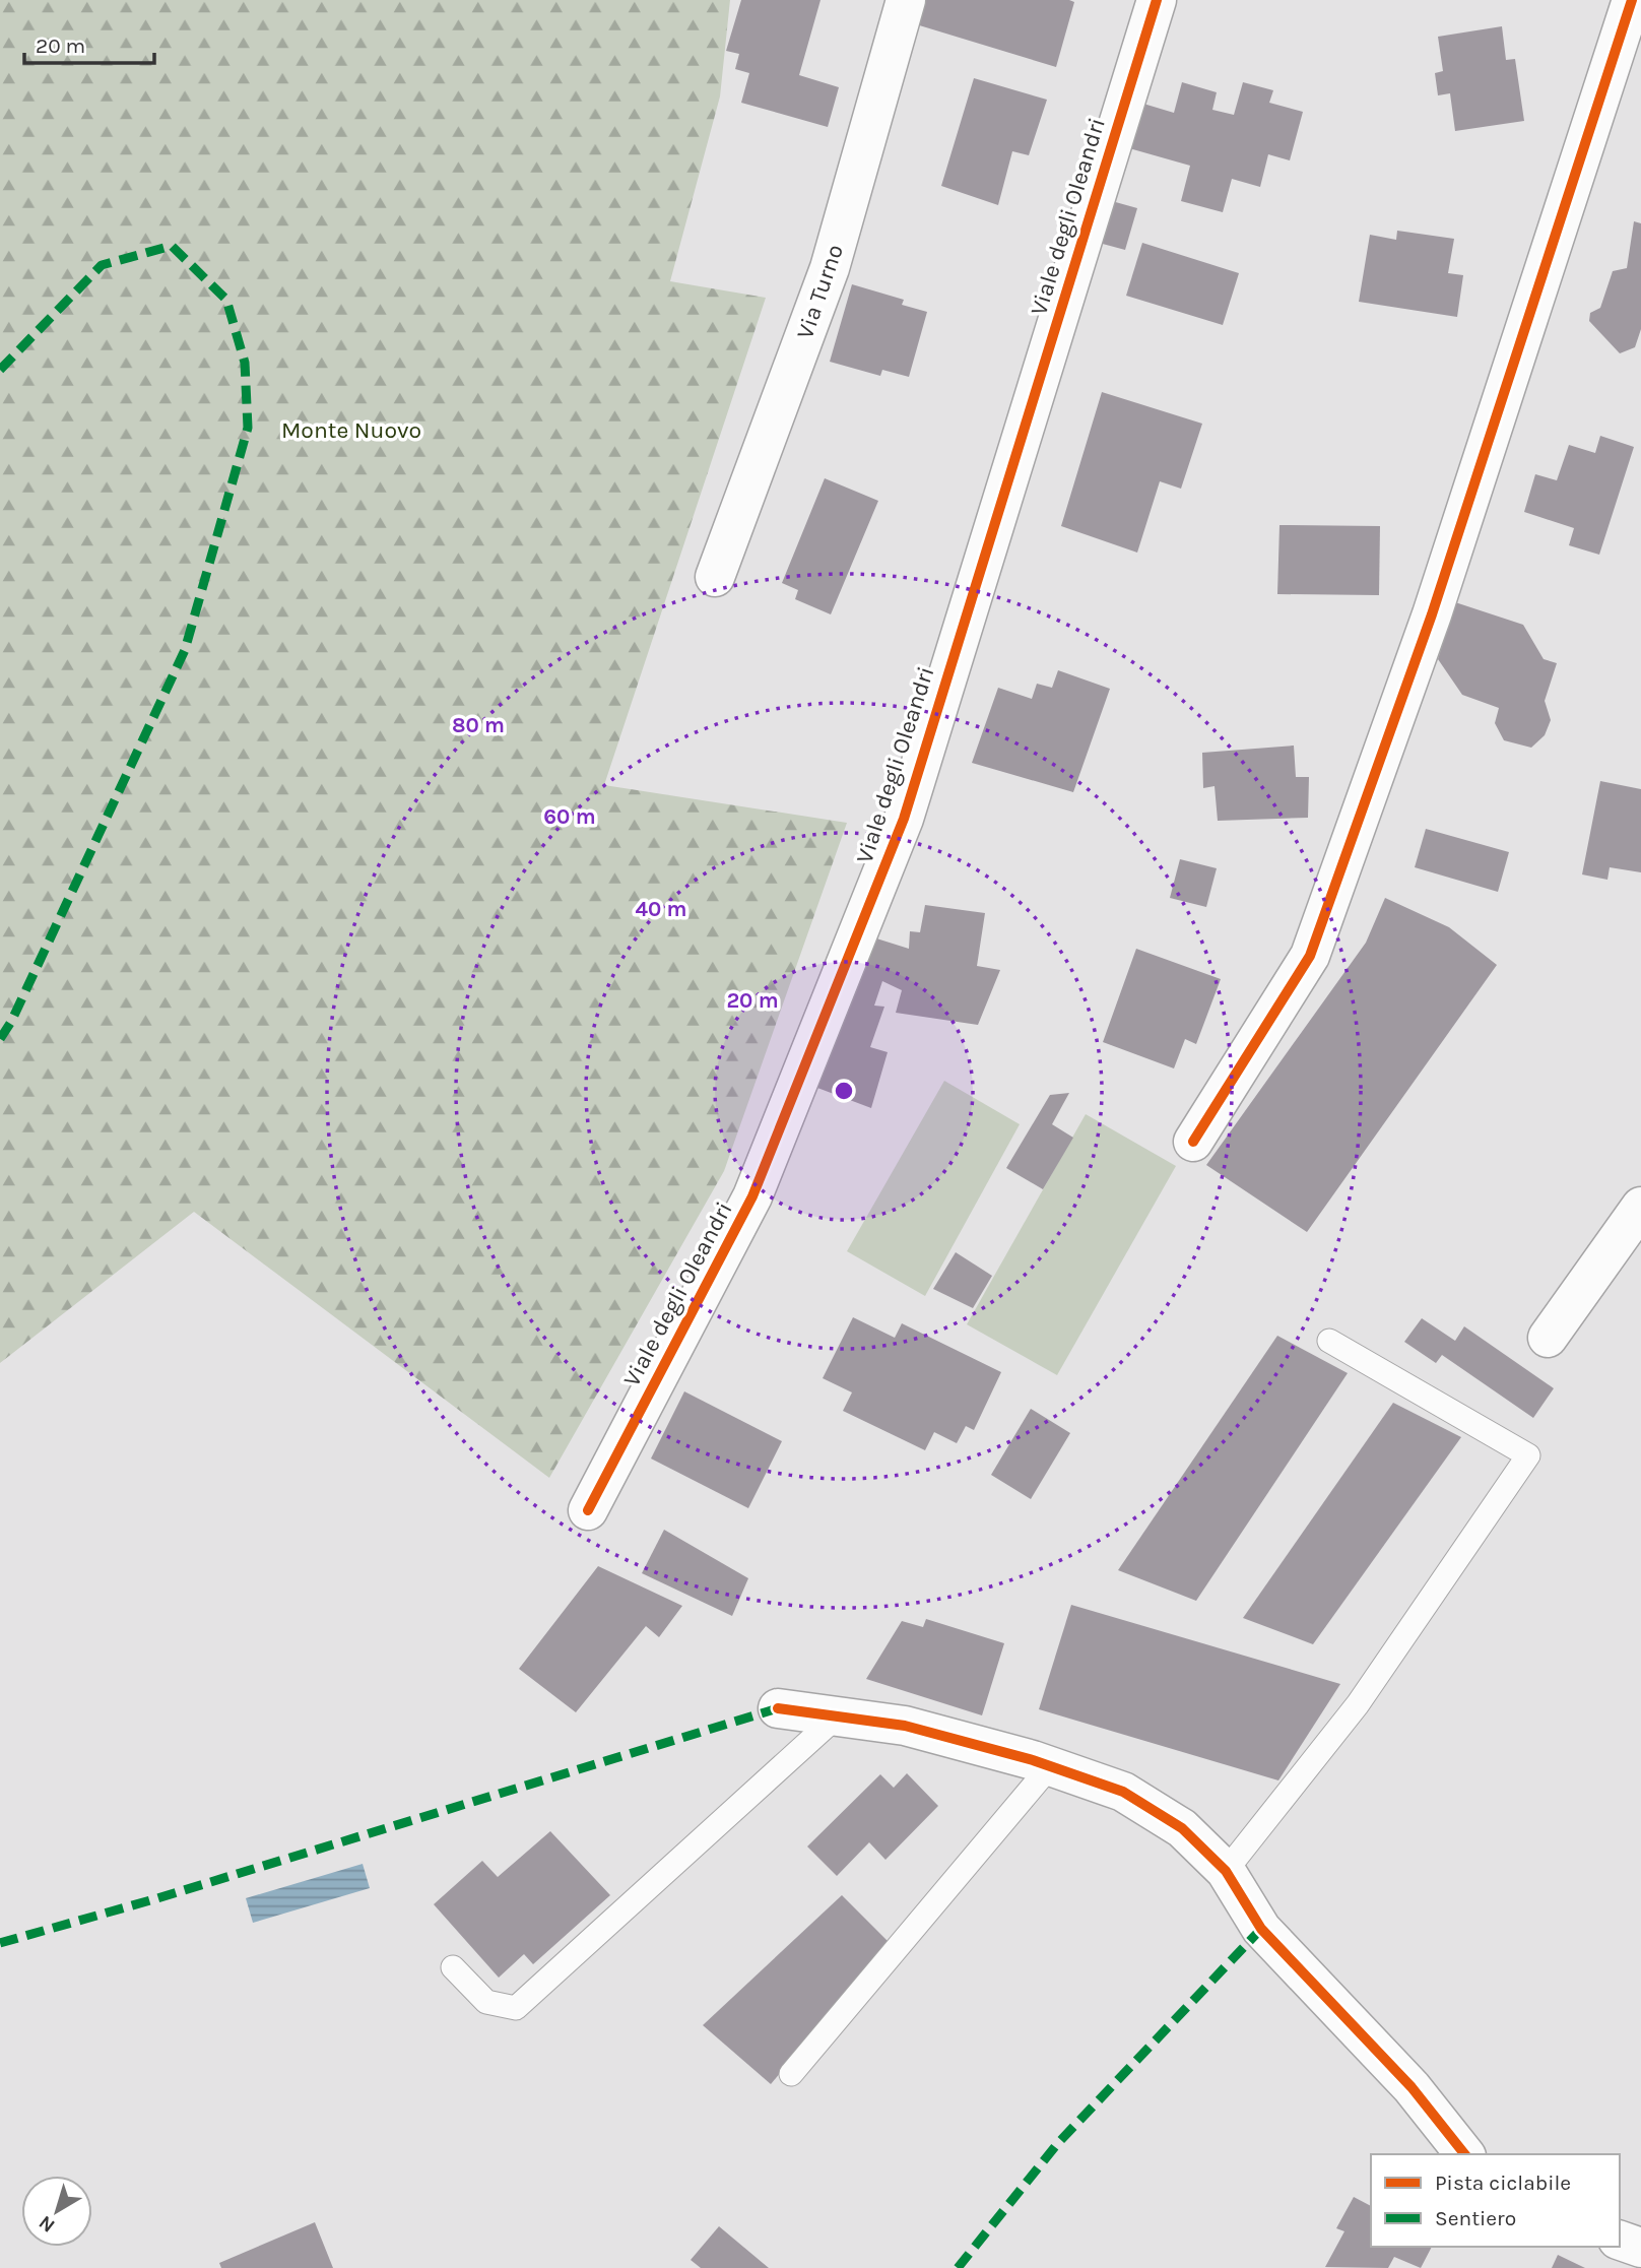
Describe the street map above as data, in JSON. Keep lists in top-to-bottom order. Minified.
{"streets":{"street":["Viale degli Oleandri","Via Turno"]},"parks":["Monte Nuovo"],"legend":["Pista ciclabile","Sentiero"],"scale_bar":"20 m","north":"bottom left","rings":["80 m","60 m","40 m","20 m"]}
